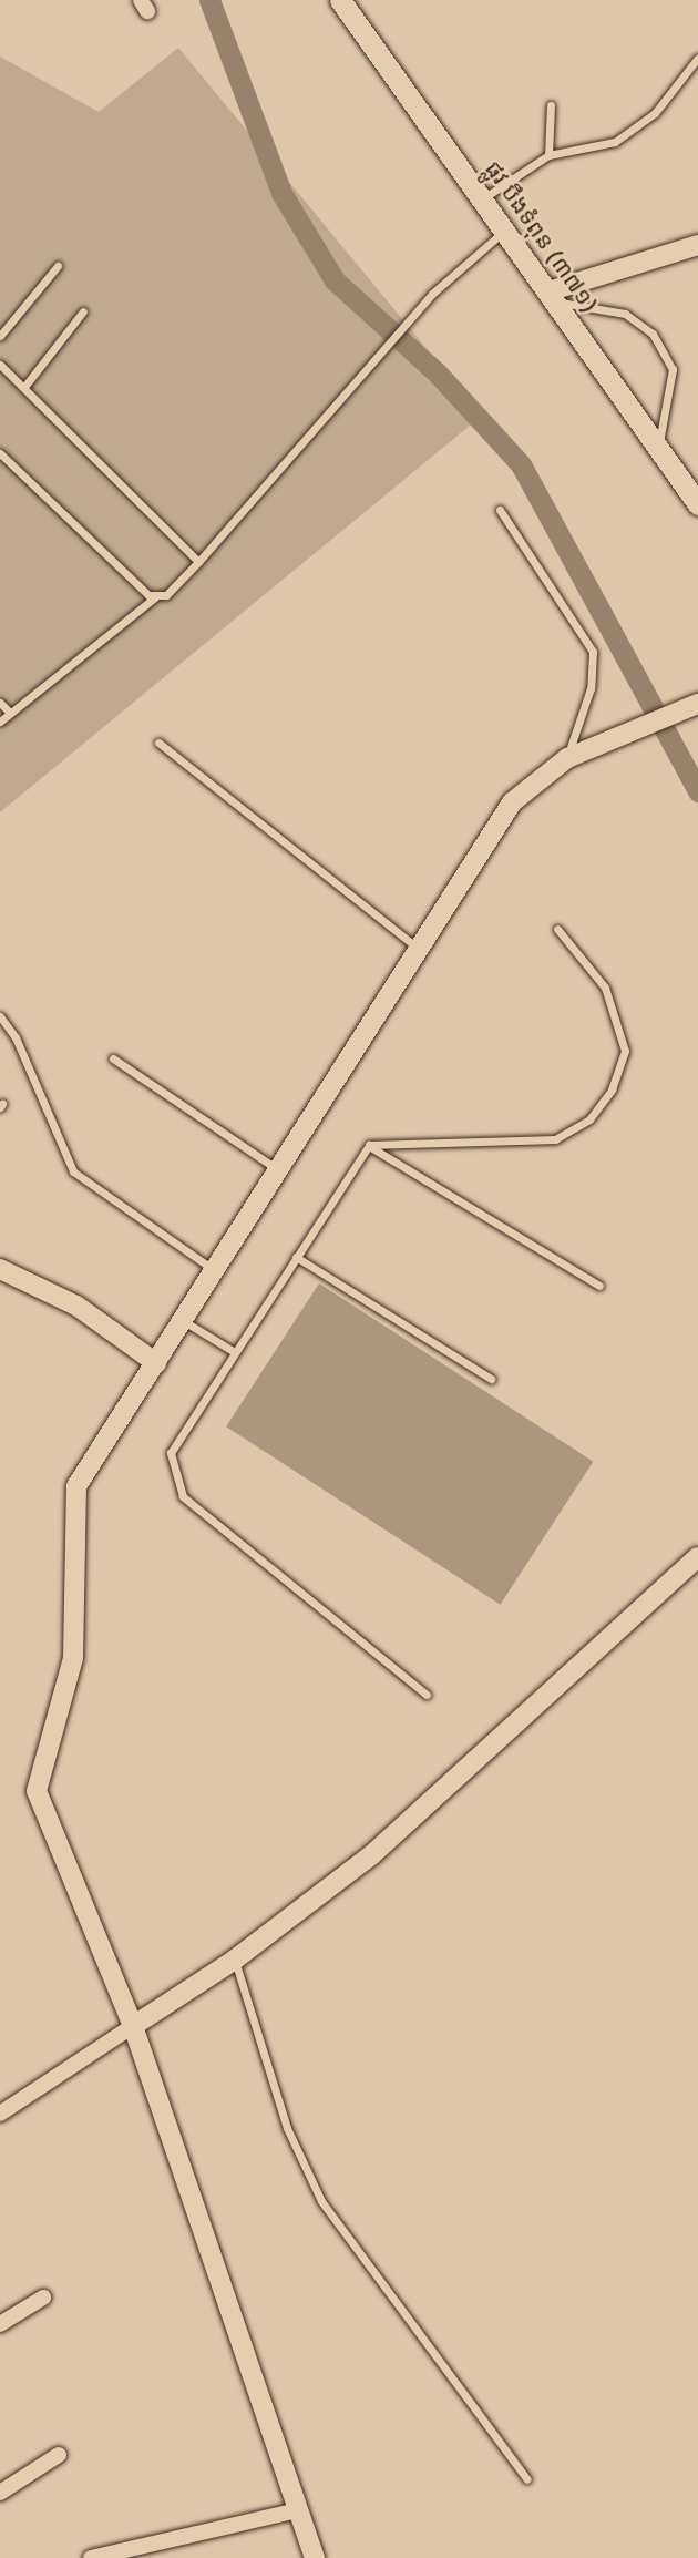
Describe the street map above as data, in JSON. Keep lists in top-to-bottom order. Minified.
{"streets":{"main road":["ផ្លូវ បឹងទំពុន (៣៧១)"]}}
